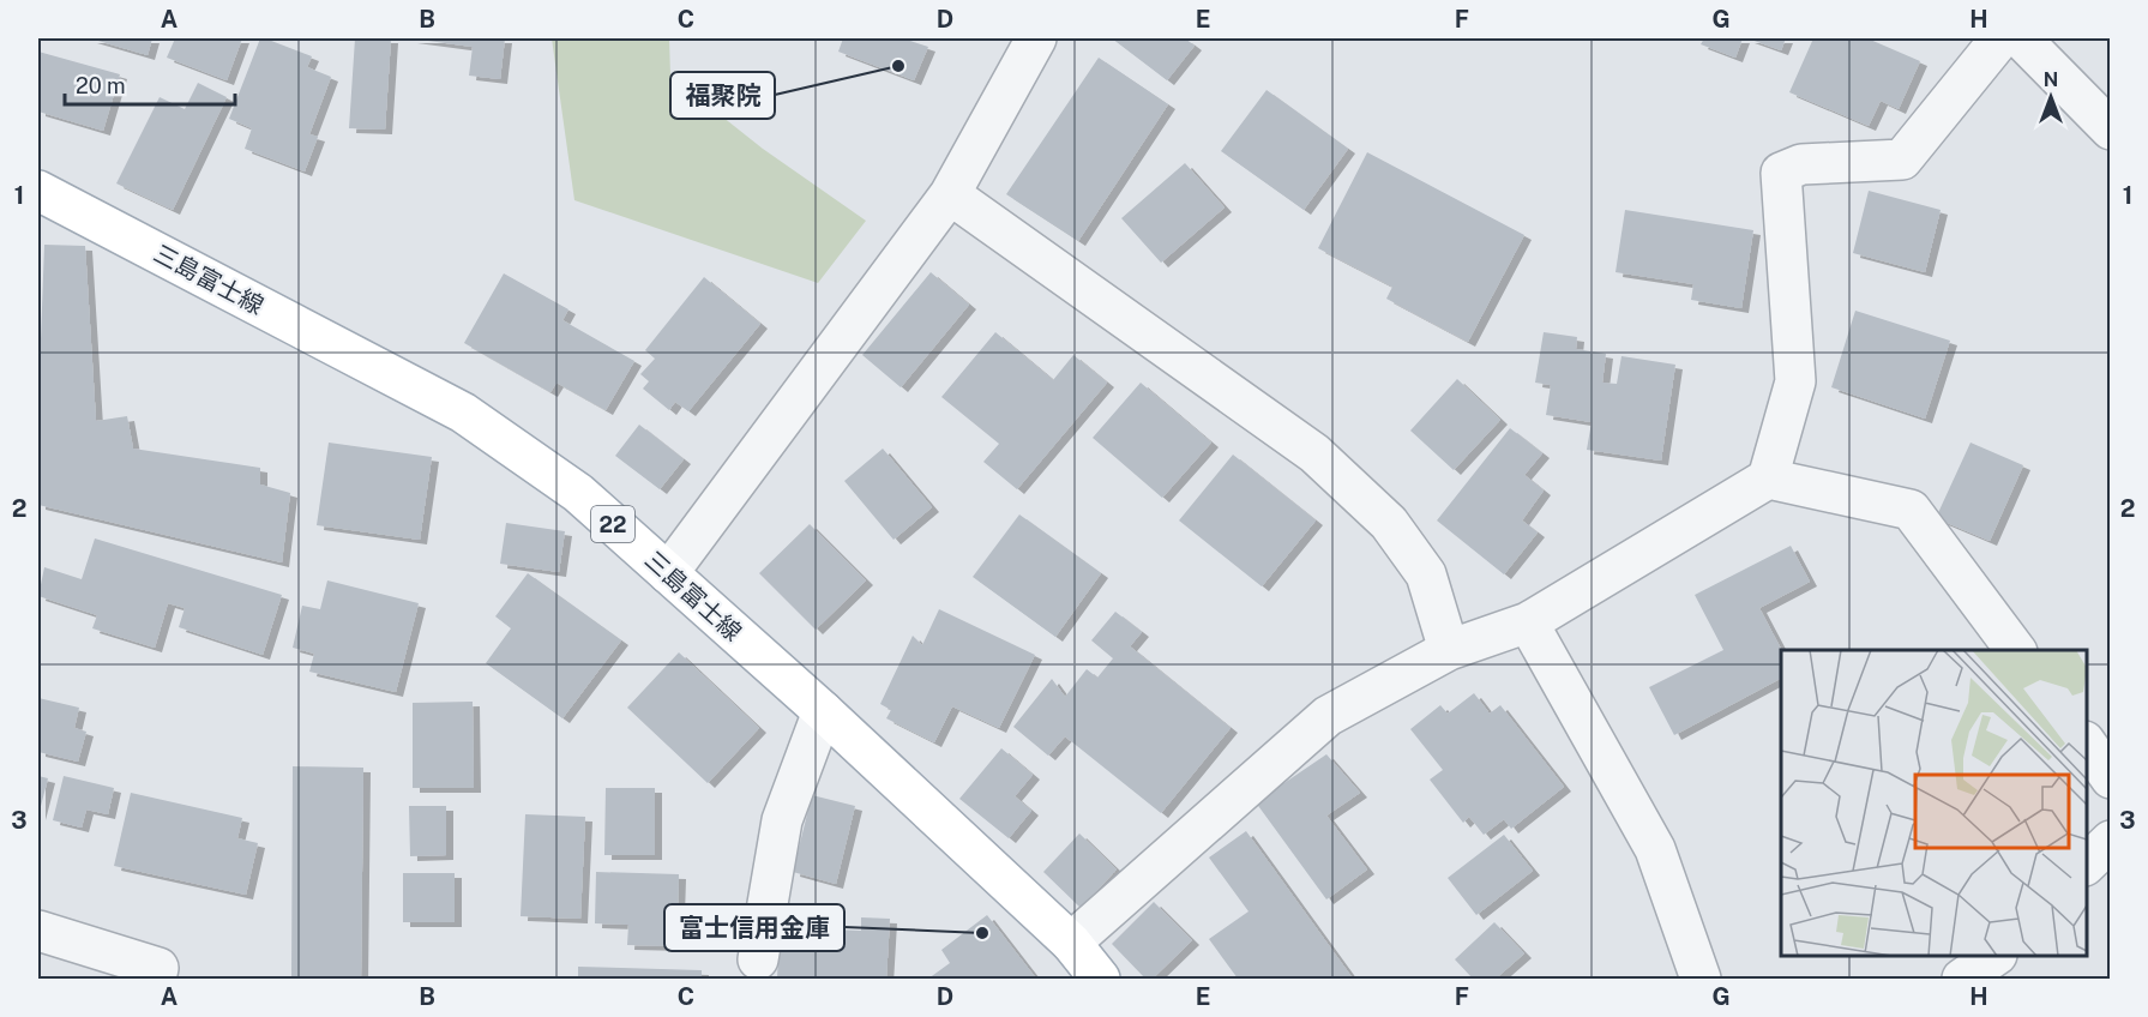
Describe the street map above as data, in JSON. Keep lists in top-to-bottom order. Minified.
{"streets":{"main road":["三島富士線","22"]},"places":["福聚院","富士信用金庫"],"scale_bar":"20 m","north":"top","grid":{"columns":["A","B","C","D","E","F","G","H"],"rows":["1","2","3"]}}
